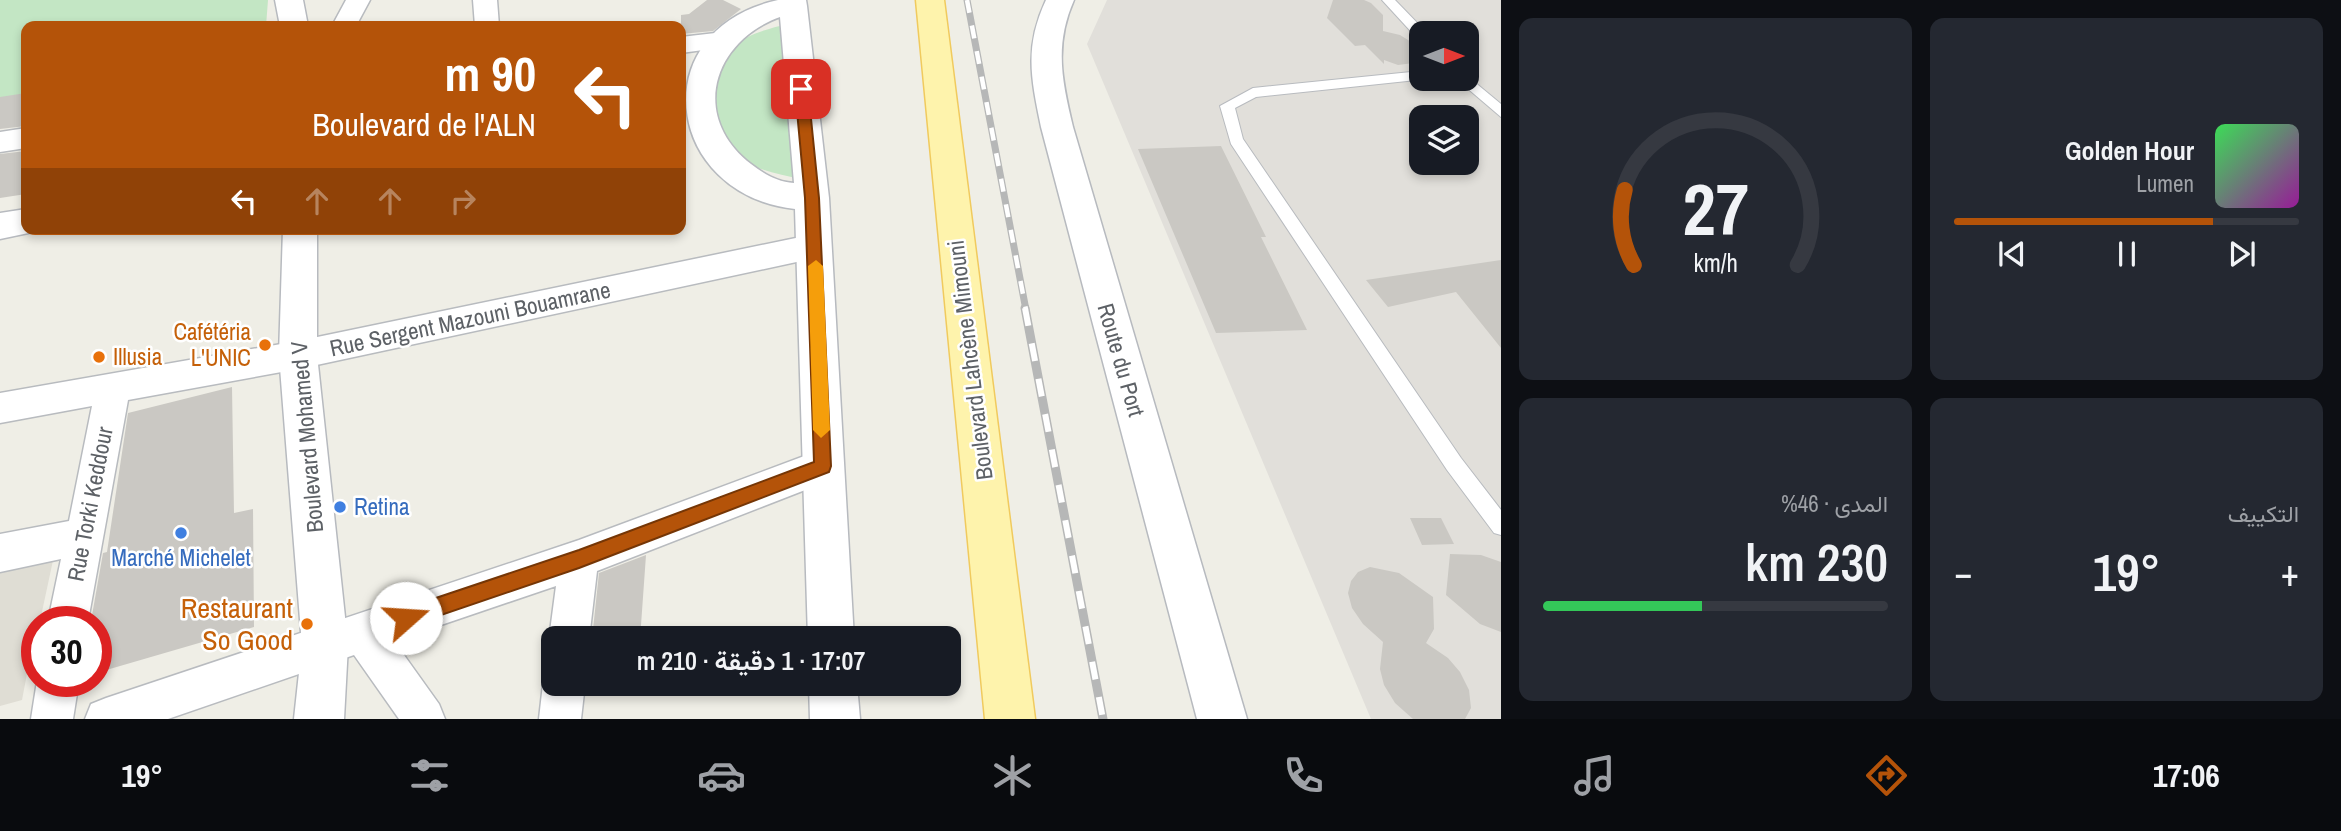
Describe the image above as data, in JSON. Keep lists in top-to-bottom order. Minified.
{"streets":{"main road":["Boulevard Lahcène Mimouni","Route du Port","Boulevard Mohamed V"],"street":["Rue Sergent Mazouni Bouamrane","Rue Torki Keddour"]},"crossings":[["Rue Sergent Mazouni Bouamrane","Boulevard Mohamed V"],["Rue Sergent Mazouni Bouamrane","Rue Torki Keddour"]],"places":["Cafétéria L'UNIC","Illusia","Retina","Marché Michelet","Restaurant So Good"],"north":"right","page":{"turn":["90 m","Boulevard de l'ALN"],"song":["Golden Hour","Lumen"],"tile":["التكييف",["المدى · 46%","230 km"]],"heat":["−","19°","+"],"limit":"30","trip":"17:07 · 1 دقيقة · 210 m","tabs":["17:06","19°"],"gauge":["27","km/h"]}}
